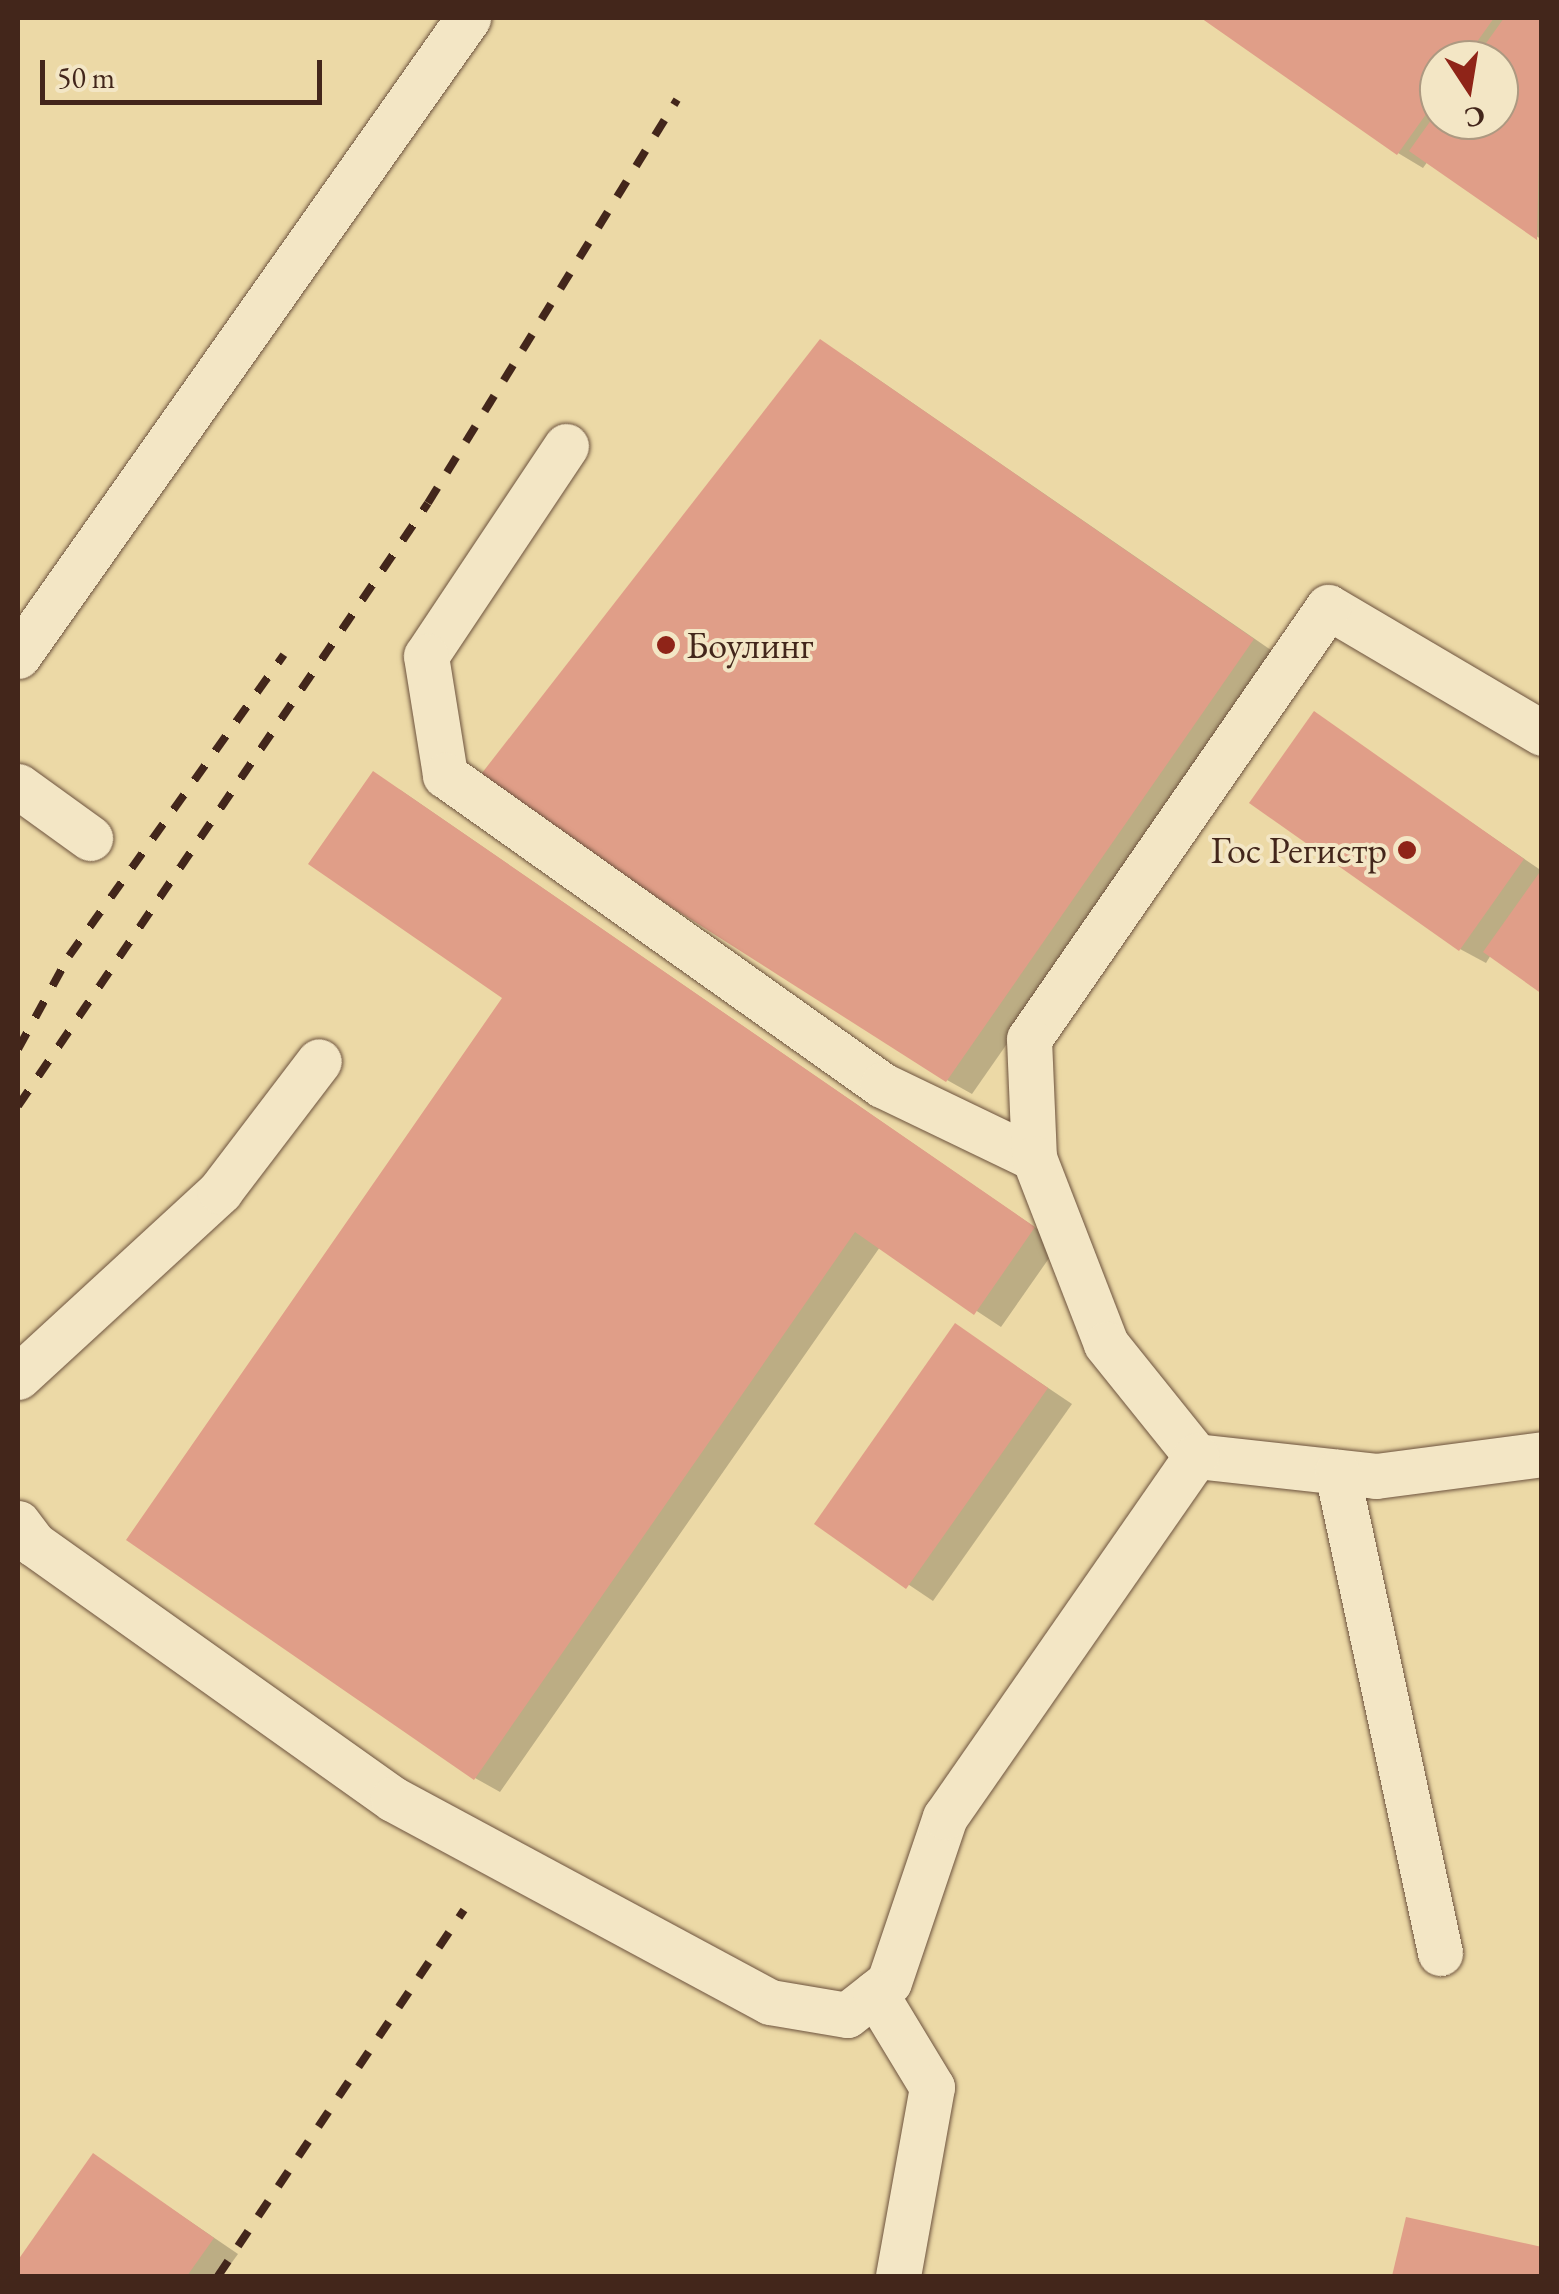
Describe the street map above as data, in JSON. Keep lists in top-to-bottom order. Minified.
{"places":["Боулинг","Гос Регистр"],"scale_bar":"50 m","north":"bottom"}
